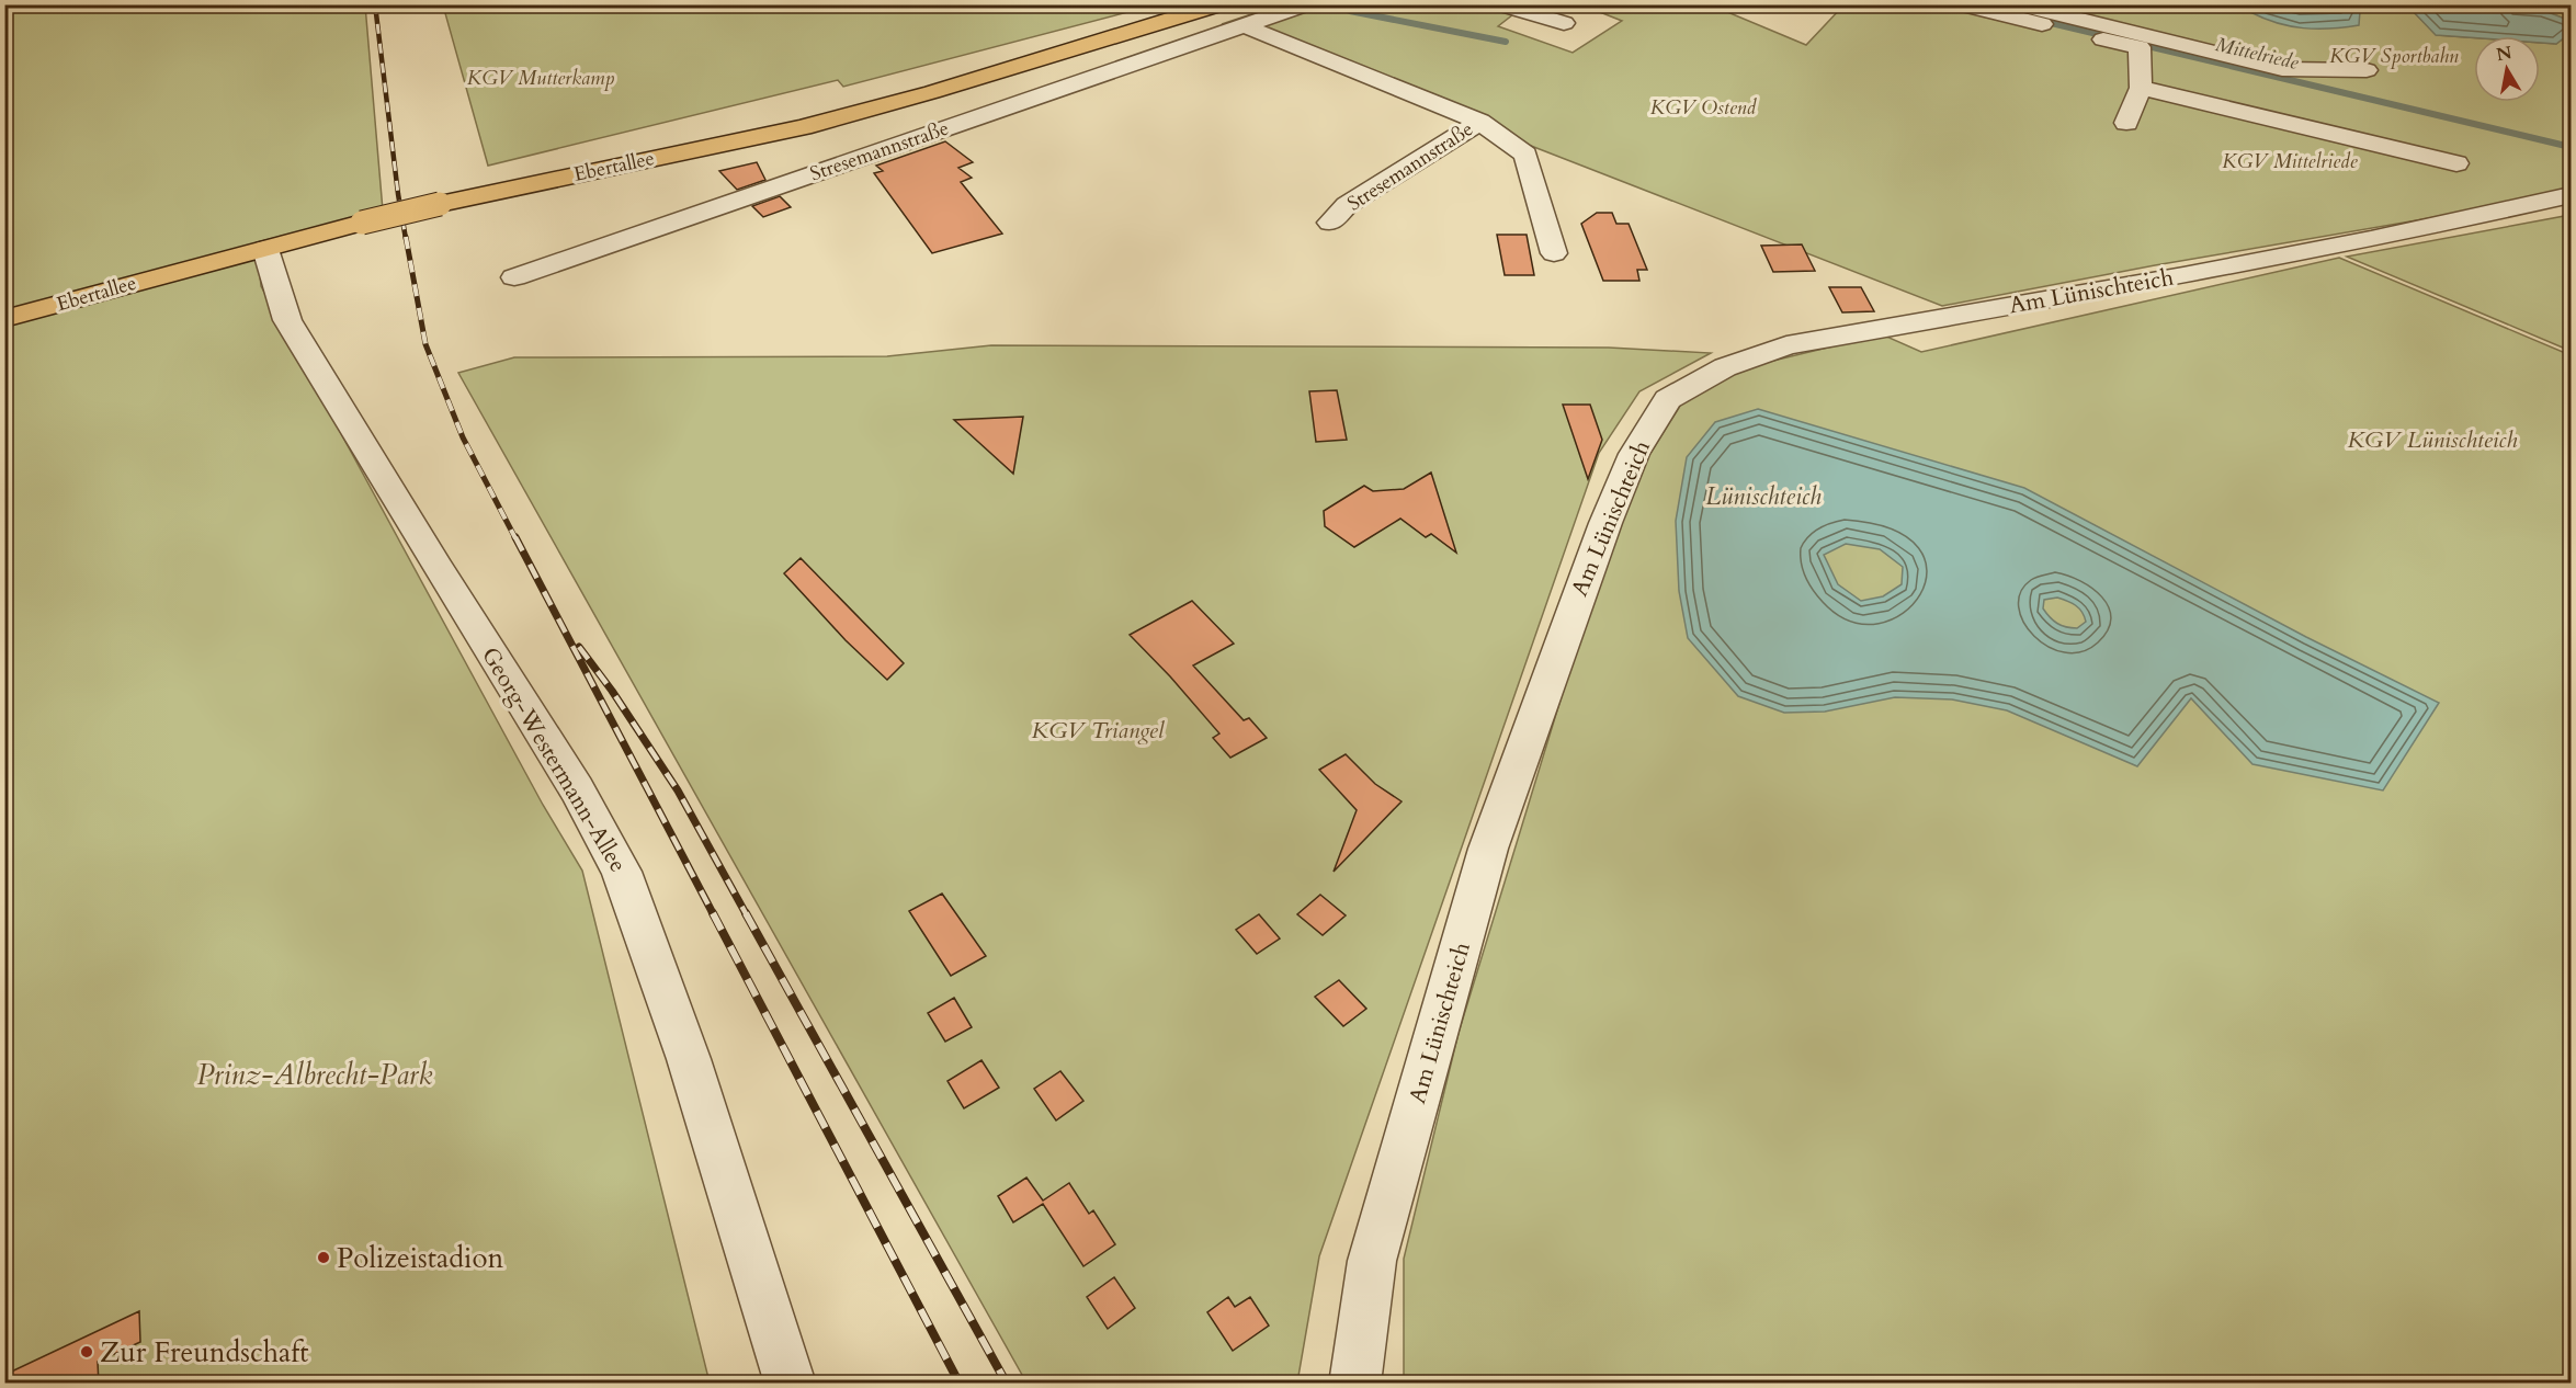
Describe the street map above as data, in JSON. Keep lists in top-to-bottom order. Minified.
{"streets":{"main road":["Ebertallee"],"street":["Stresemannstraße","Am Lünischteich","Georg-Westermann-Allee"]},"crossings":[["Ebertallee","Georg-Westermann-Allee"]],"water":["Mittelriede","Lünischteich"],"parks":["KGV Sportbahn","KGV Mutterkamp","KGV Ostend","KGV Mittelriede","KGV Lünischteich","KGV Triangel","Prinz-Albrecht-Park"],"places":["Polizeistadion","Zur Freundschaft"],"north":"top"}
